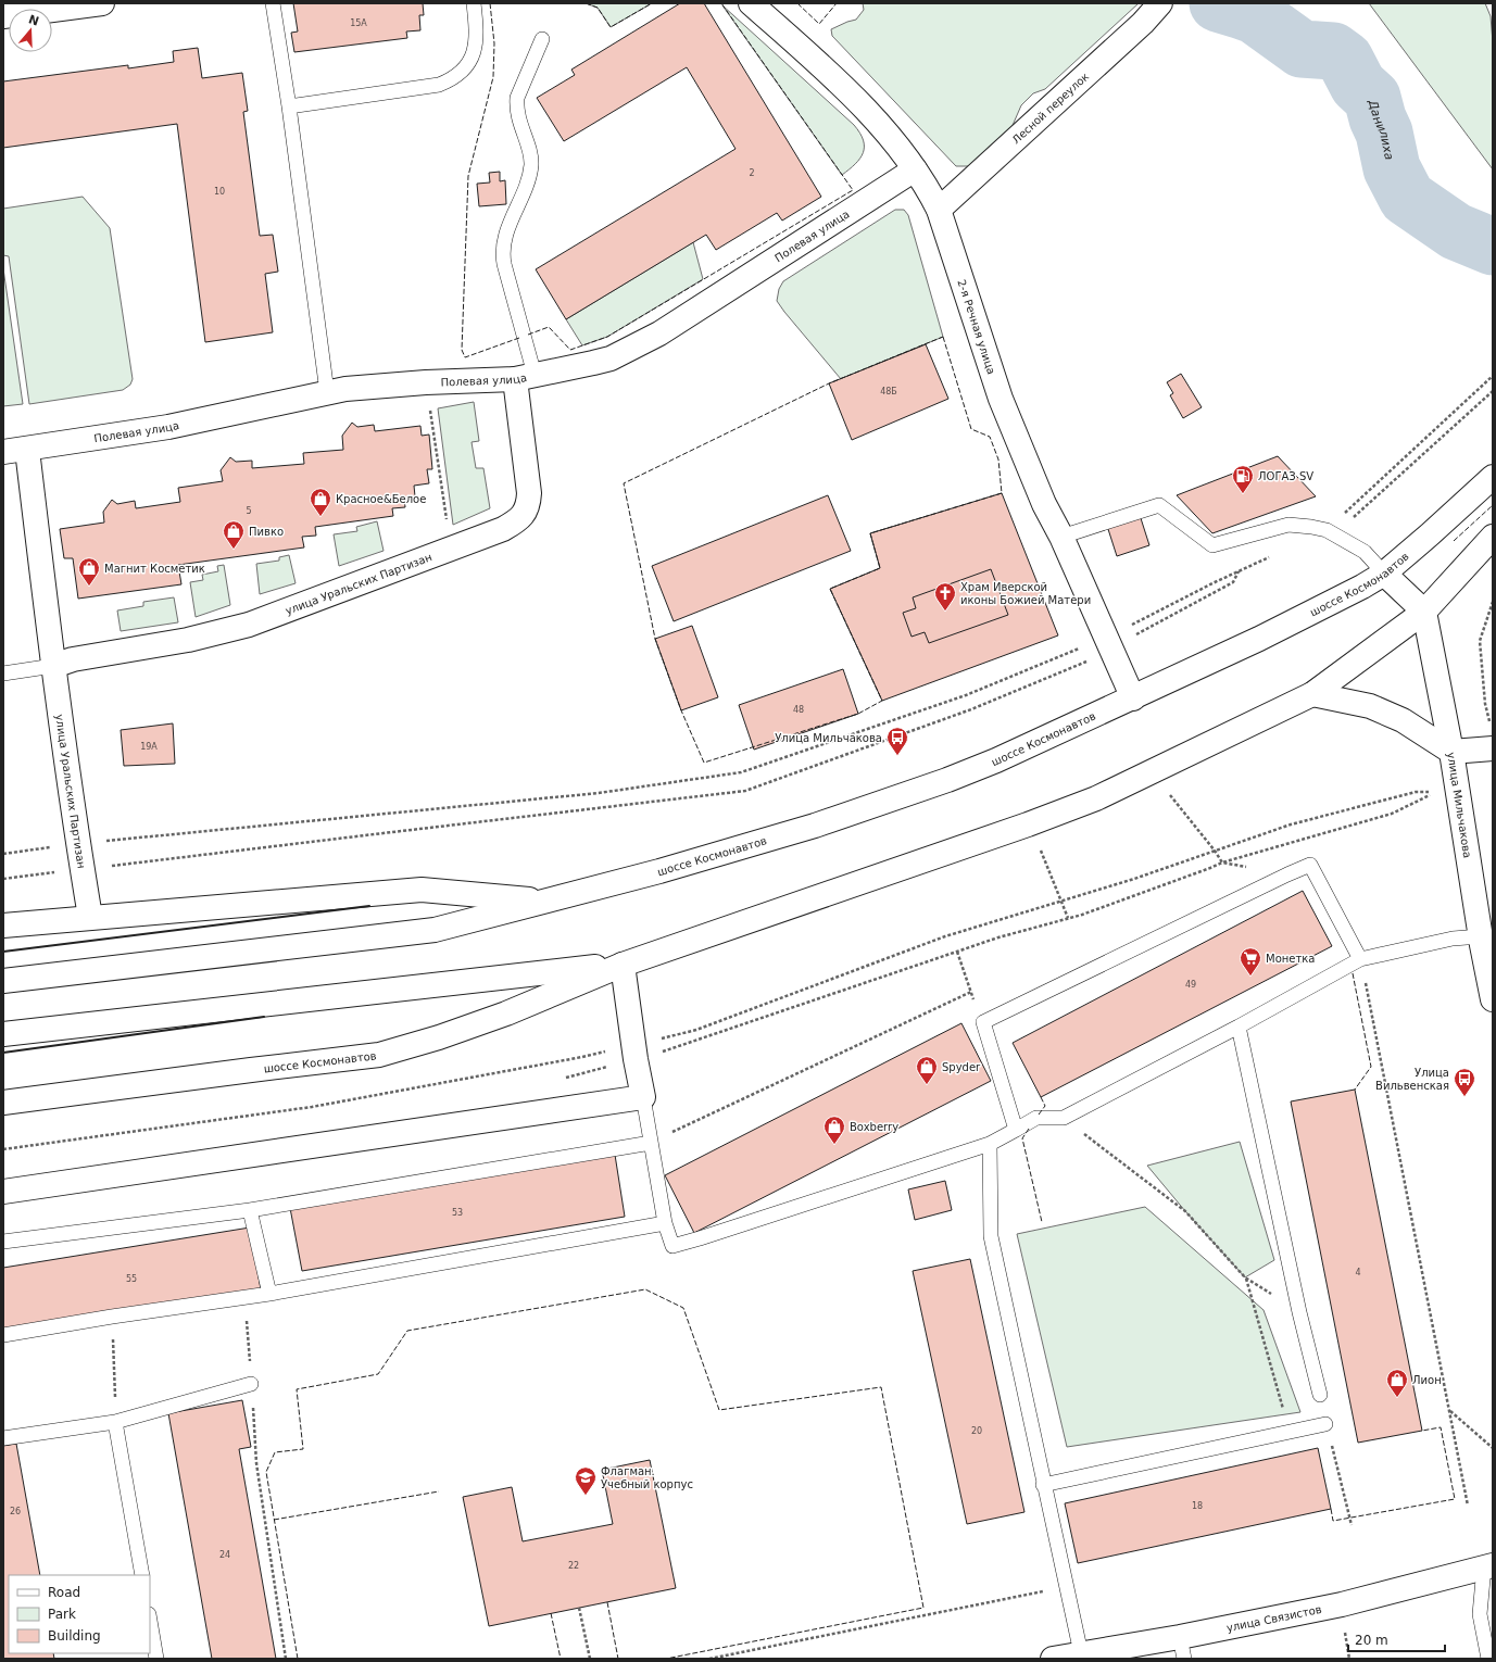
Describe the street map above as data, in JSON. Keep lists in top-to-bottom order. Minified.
{"streets":{"street":["Лесной переулок","Полевая улица","2-я Речная улица","улица Уральских Партизан","шоссе Космонавтов","улица Мильчакова","улица Связистов"]},"crossings":[["Лесной переулок","2-я Речная улица"],["Полевая улица","2-я Речная улица"],["Полевая улица","улица Уральских Партизан"],["2-я Речная улица","шоссе Космонавтов"],["улица Уральских Партизан","шоссе Космонавтов"],["шоссе Космонавтов","улица Мильчакова"]],"water":["Данилиха"],"places":{"fuel station":["ЛОГАЗ SV"],"shop":["Красное&Белое","Пивко","Магнит Косметик","Spyder","Boxberry","Лион"],"church":["Храм Иверской иконы Божией Матери"],"bus stop":["Улица Мильчакова","Улица Вильвенская"],"supermarket":["Монетка"],"school or university":["Флагман. Учебный корпус"]},"house_numbers":["15А","2","10","48Б","5","48","19А","49","53","4","55","20","18","26","24","22"],"legend":["Road","Park","Building"],"scale_bar":"20 m","north":"top"}
